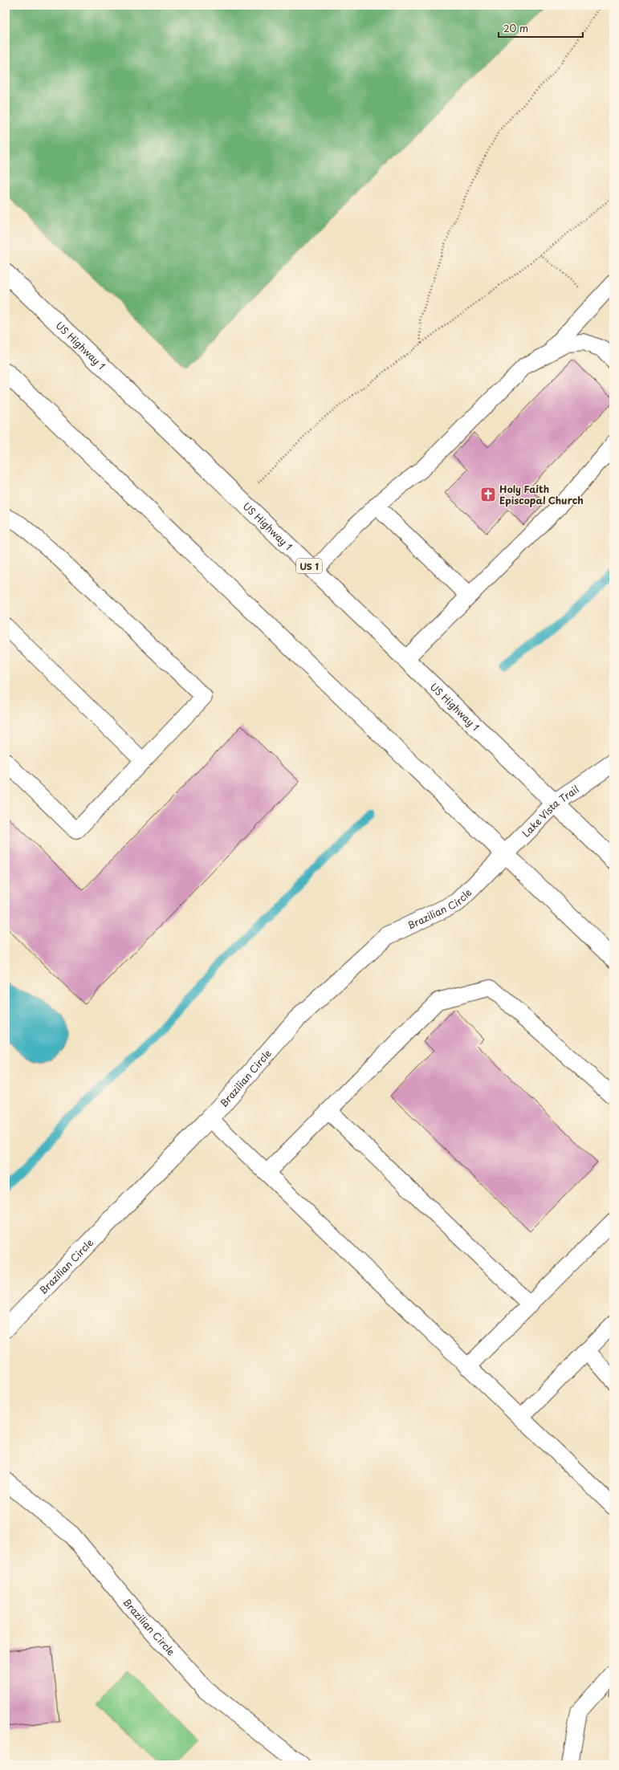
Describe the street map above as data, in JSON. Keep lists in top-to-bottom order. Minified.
{"streets":{"main road":["US Highway 1","US 1","Lake Vista Trail","Brazilian Circle"]},"crossings":[["US Highway 1","Lake Vista Trail"],["Lake Vista Trail","Brazilian Circle"]],"places":{"church":["Holy Faith Episcopal Church"]},"scale_bar":"20 m"}
